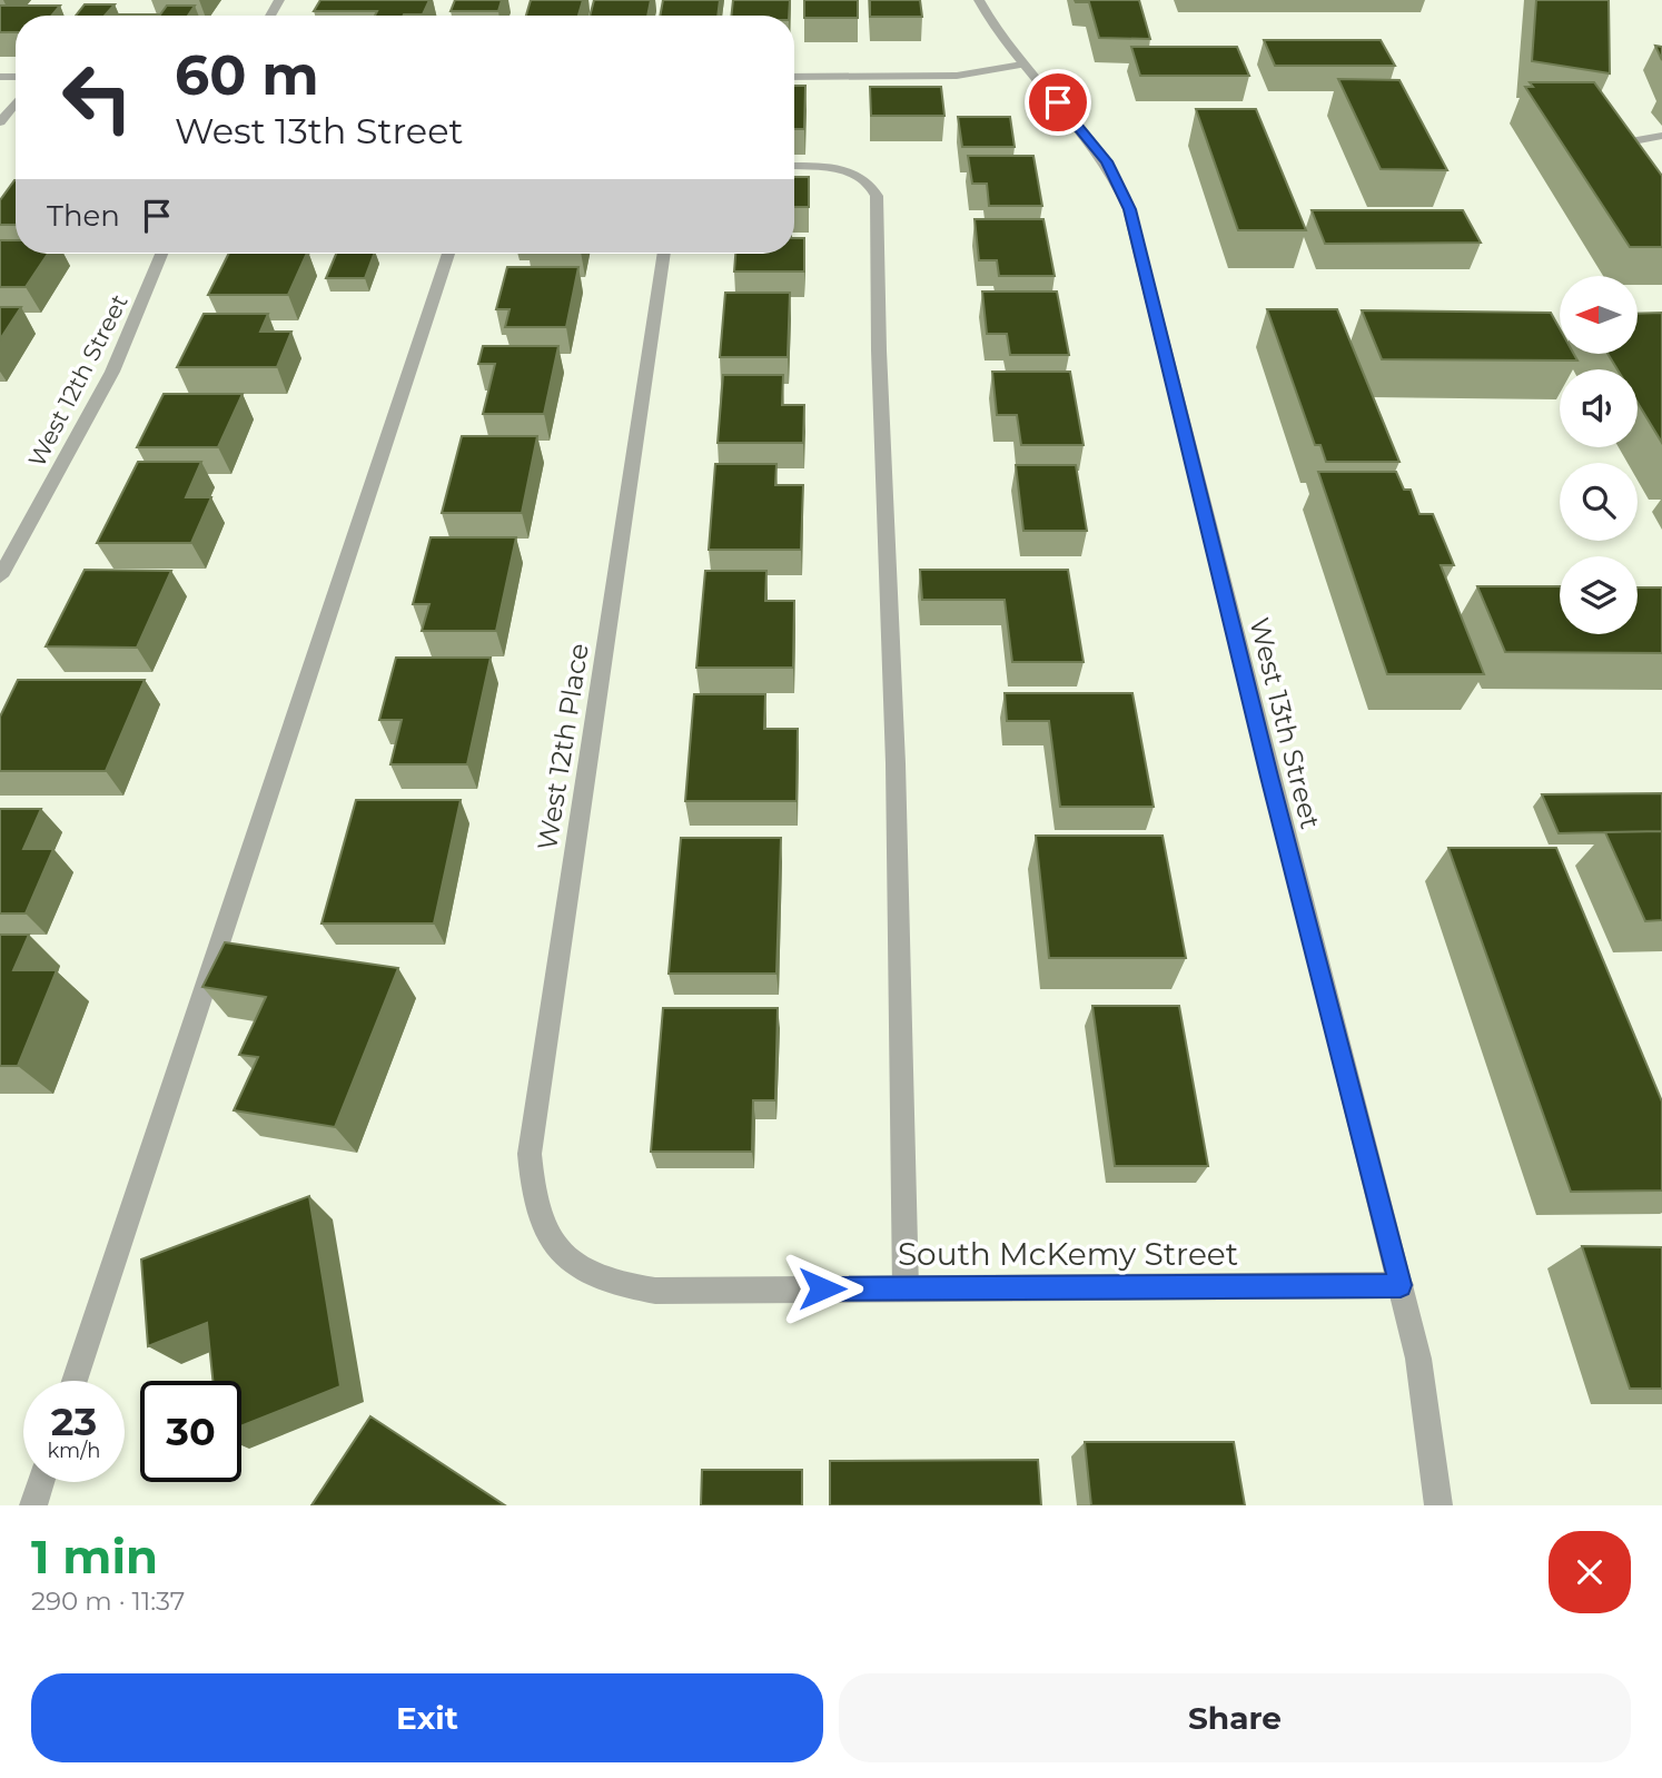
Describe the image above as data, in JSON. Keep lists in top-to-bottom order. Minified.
{"streets":{"street":["West 12th Street","West 13th Street","West 12th Place","South McKemy Street"]},"crossings":[["West 13th Street","South McKemy Street"],["West 12th Place","South McKemy Street"]],"north":"left","page":{"turn":["60 m","West 13th Street"],"then":"Then","speed":"23 km/h","limit":"30","heading":["1 min","290 m · 11:37"],"buttons":["Exit","Share"]}}
